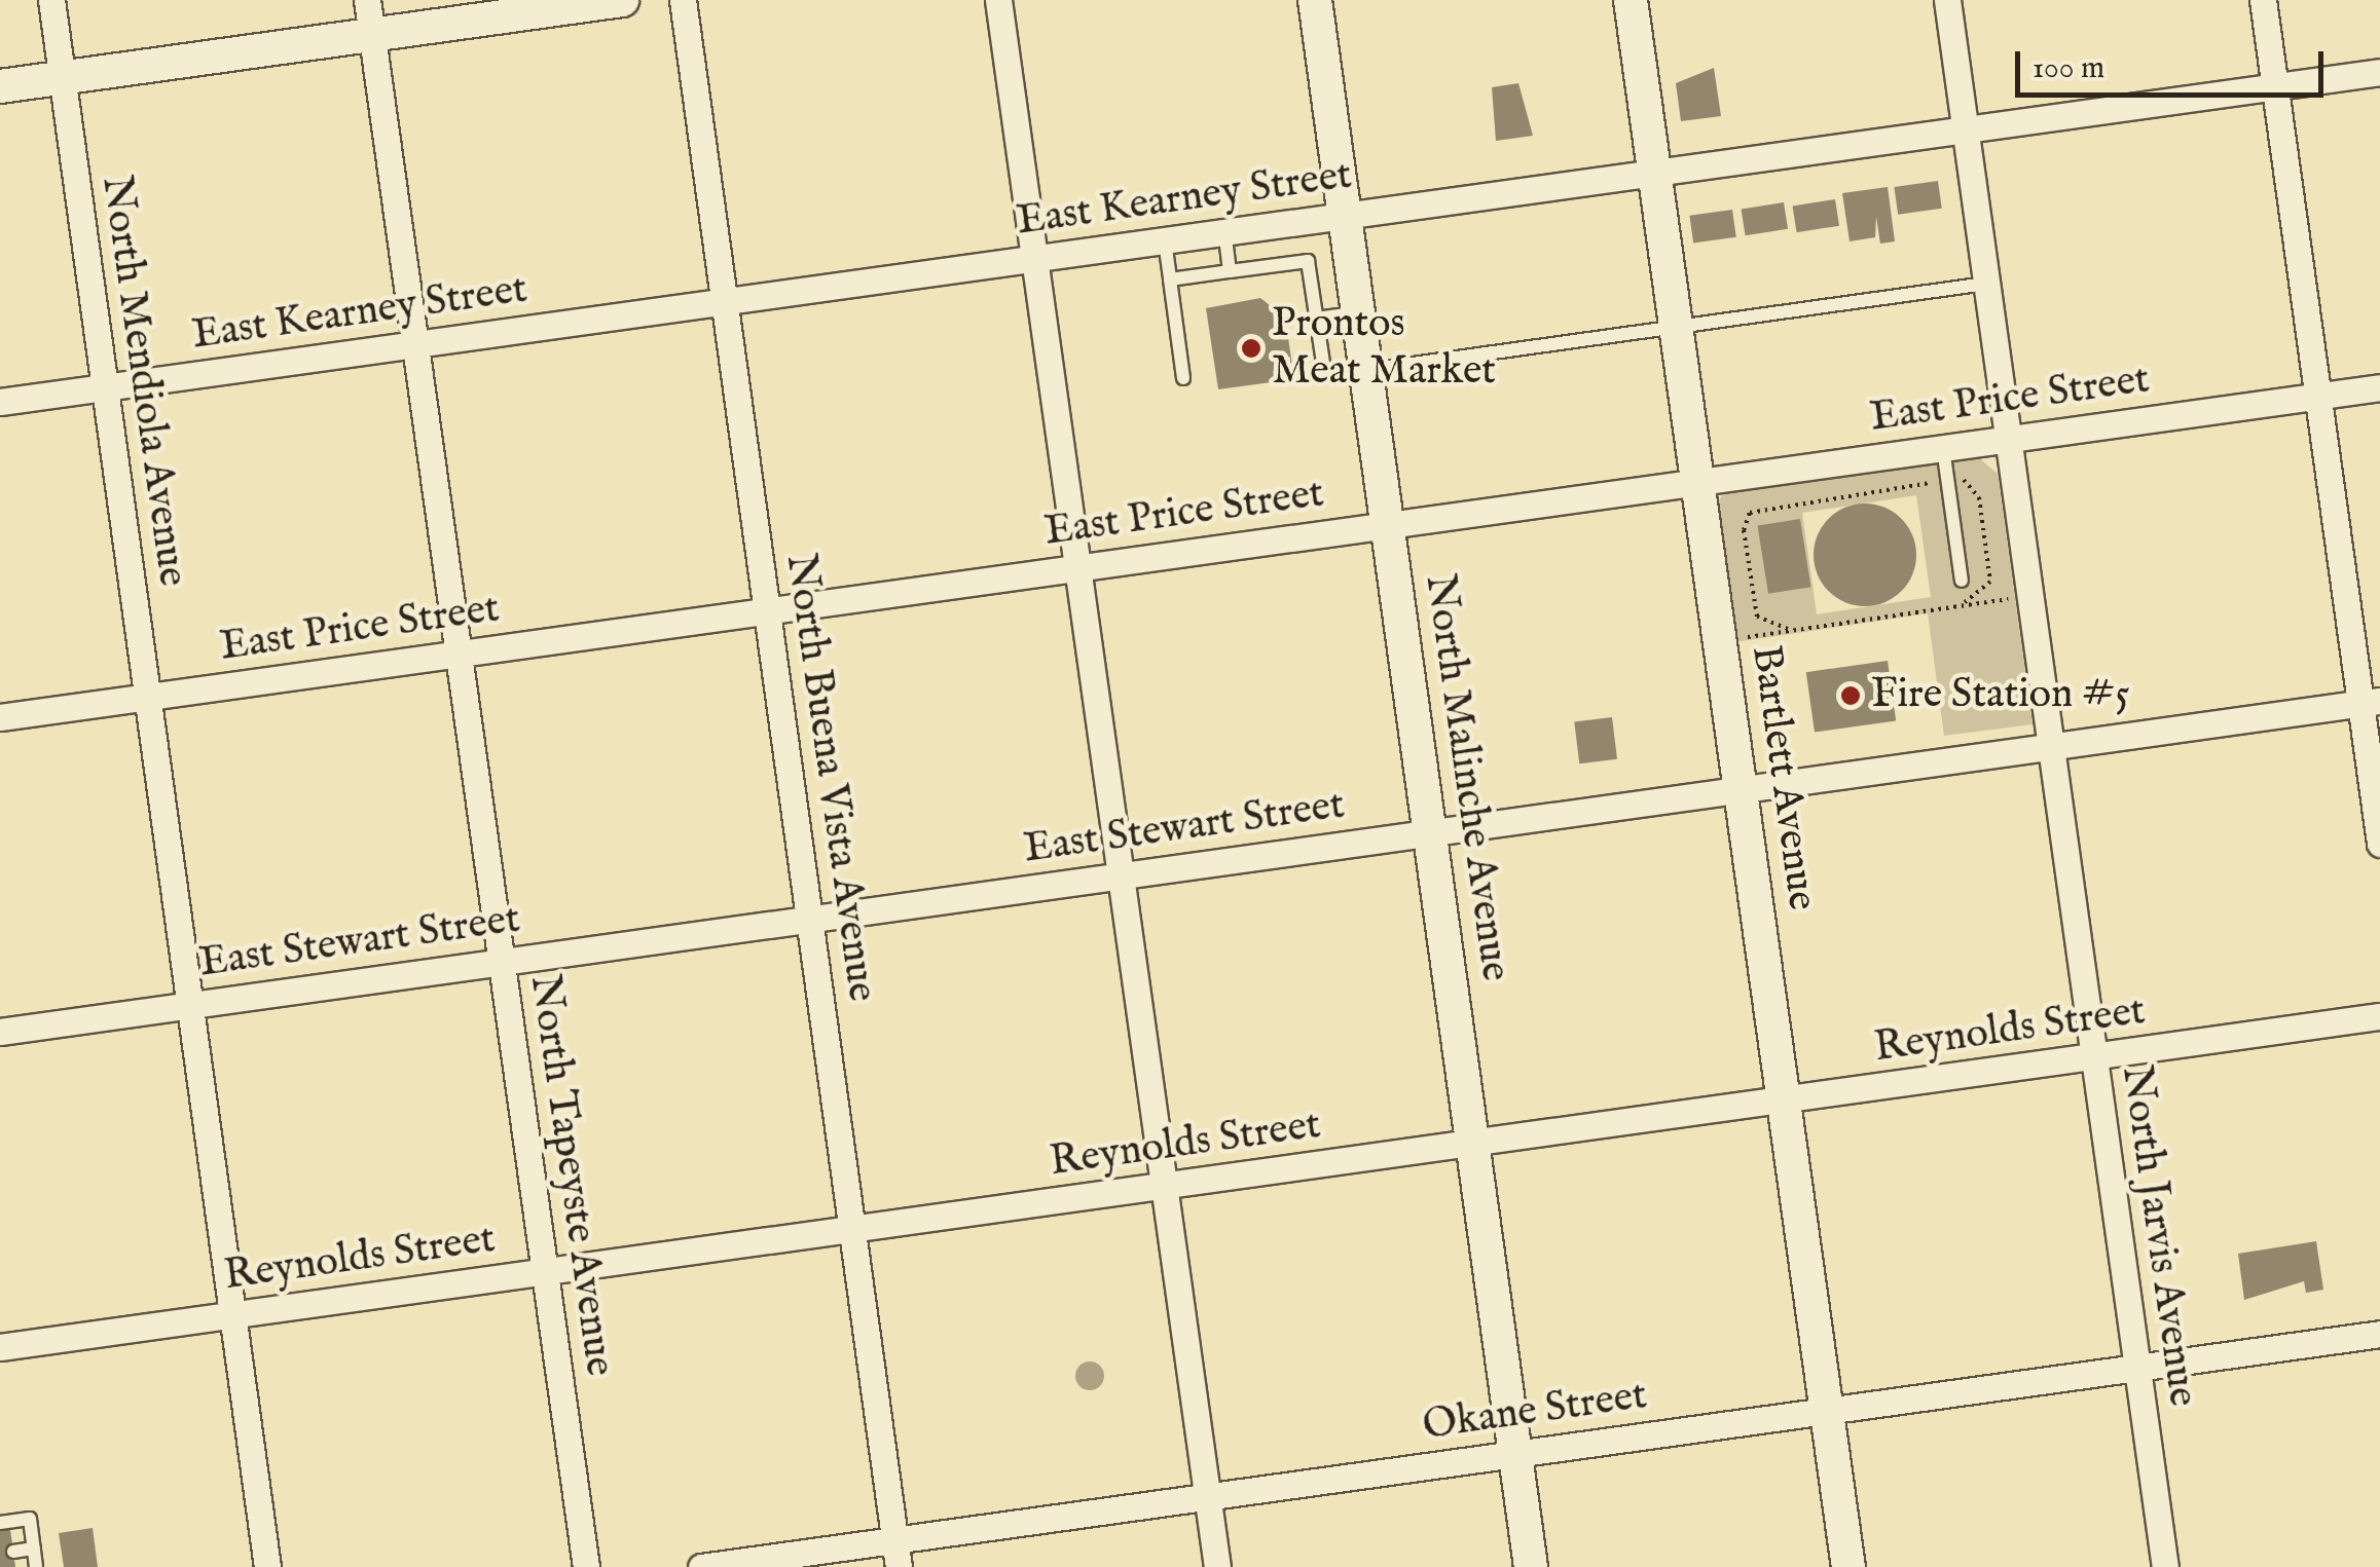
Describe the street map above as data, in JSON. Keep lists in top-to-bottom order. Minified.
{"streets":{"main road":["North Malinche Avenue","Bartlett Avenue"],"street":["East Kearney Street","North Mendiola Avenue","East Price Street","North Buena Vista Avenue","East Stewart Street","Reynolds Street","North Tapeyste Avenue","North Jarvis Avenue","Okane Street"]},"crossings":[["East Kearney Street","North Mendiola Avenue"],["East Kearney Street","North Buena Vista Avenue"],["East Kearney Street","North Malinche Avenue"],["East Kearney Street","Bartlett Avenue"],["East Kearney Street","North Tapeyste Avenue"],["East Kearney Street","North Jarvis Avenue"],["North Mendiola Avenue","East Price Street"],["North Mendiola Avenue","East Stewart Street"],["North Mendiola Avenue","Reynolds Street"],["East Price Street","North Buena Vista Avenue"],["East Price Street","North Malinche Avenue"],["East Price Street","Bartlett Avenue"],["East Price Street","North Tapeyste Avenue"],["East Price Street","North Jarvis Avenue"],["North Buena Vista Avenue","East Stewart Street"],["North Buena Vista Avenue","Reynolds Street"],["North Buena Vista Avenue","Okane Street"],["North Malinche Avenue","East Stewart Street"],["North Malinche Avenue","Reynolds Street"],["North Malinche Avenue","Okane Street"],["Bartlett Avenue","East Stewart Street"],["Bartlett Avenue","Reynolds Street"],["Bartlett Avenue","Okane Street"],["East Stewart Street","North Tapeyste Avenue"],["East Stewart Street","North Jarvis Avenue"],["Reynolds Street","North Tapeyste Avenue"],["Reynolds Street","North Jarvis Avenue"],["North Jarvis Avenue","Okane Street"]],"places":["Prontos Meat Market","Fire Station #5"],"scale_bar":"100 m"}
